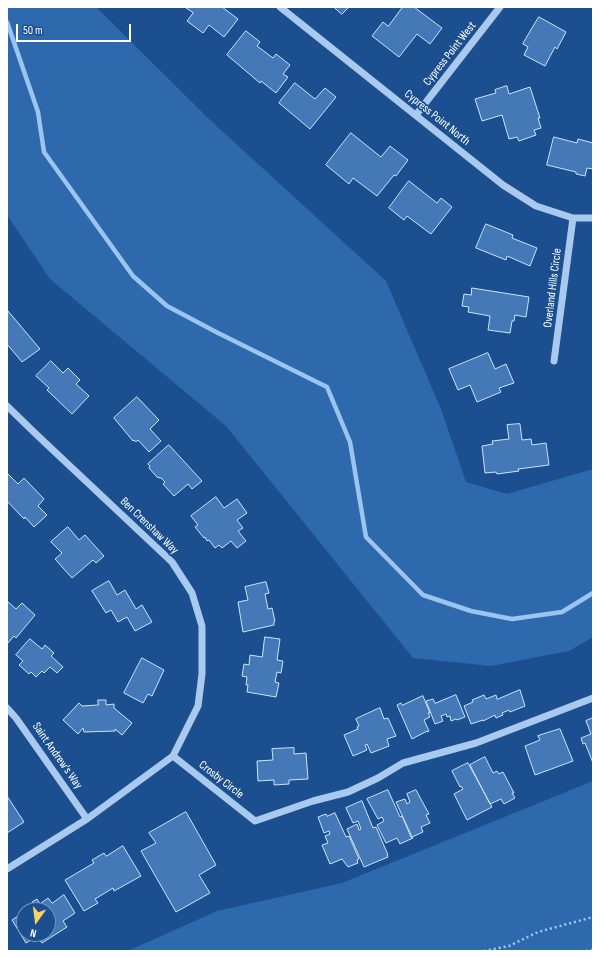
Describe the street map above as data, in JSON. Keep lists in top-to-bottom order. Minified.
{"streets":{"street":["Cypress Point West","Cypress Point North","Overland Hills Circle","Ben Crenshaw Way","Saint Andrew's Way","Crosby Circle"]},"crossings":[["Cypress Point West","Cypress Point North"],["Cypress Point North","Overland Hills Circle"],["Ben Crenshaw Way","Saint Andrew's Way"],["Ben Crenshaw Way","Crosby Circle"]],"scale_bar":"50 m","north":"bottom"}
